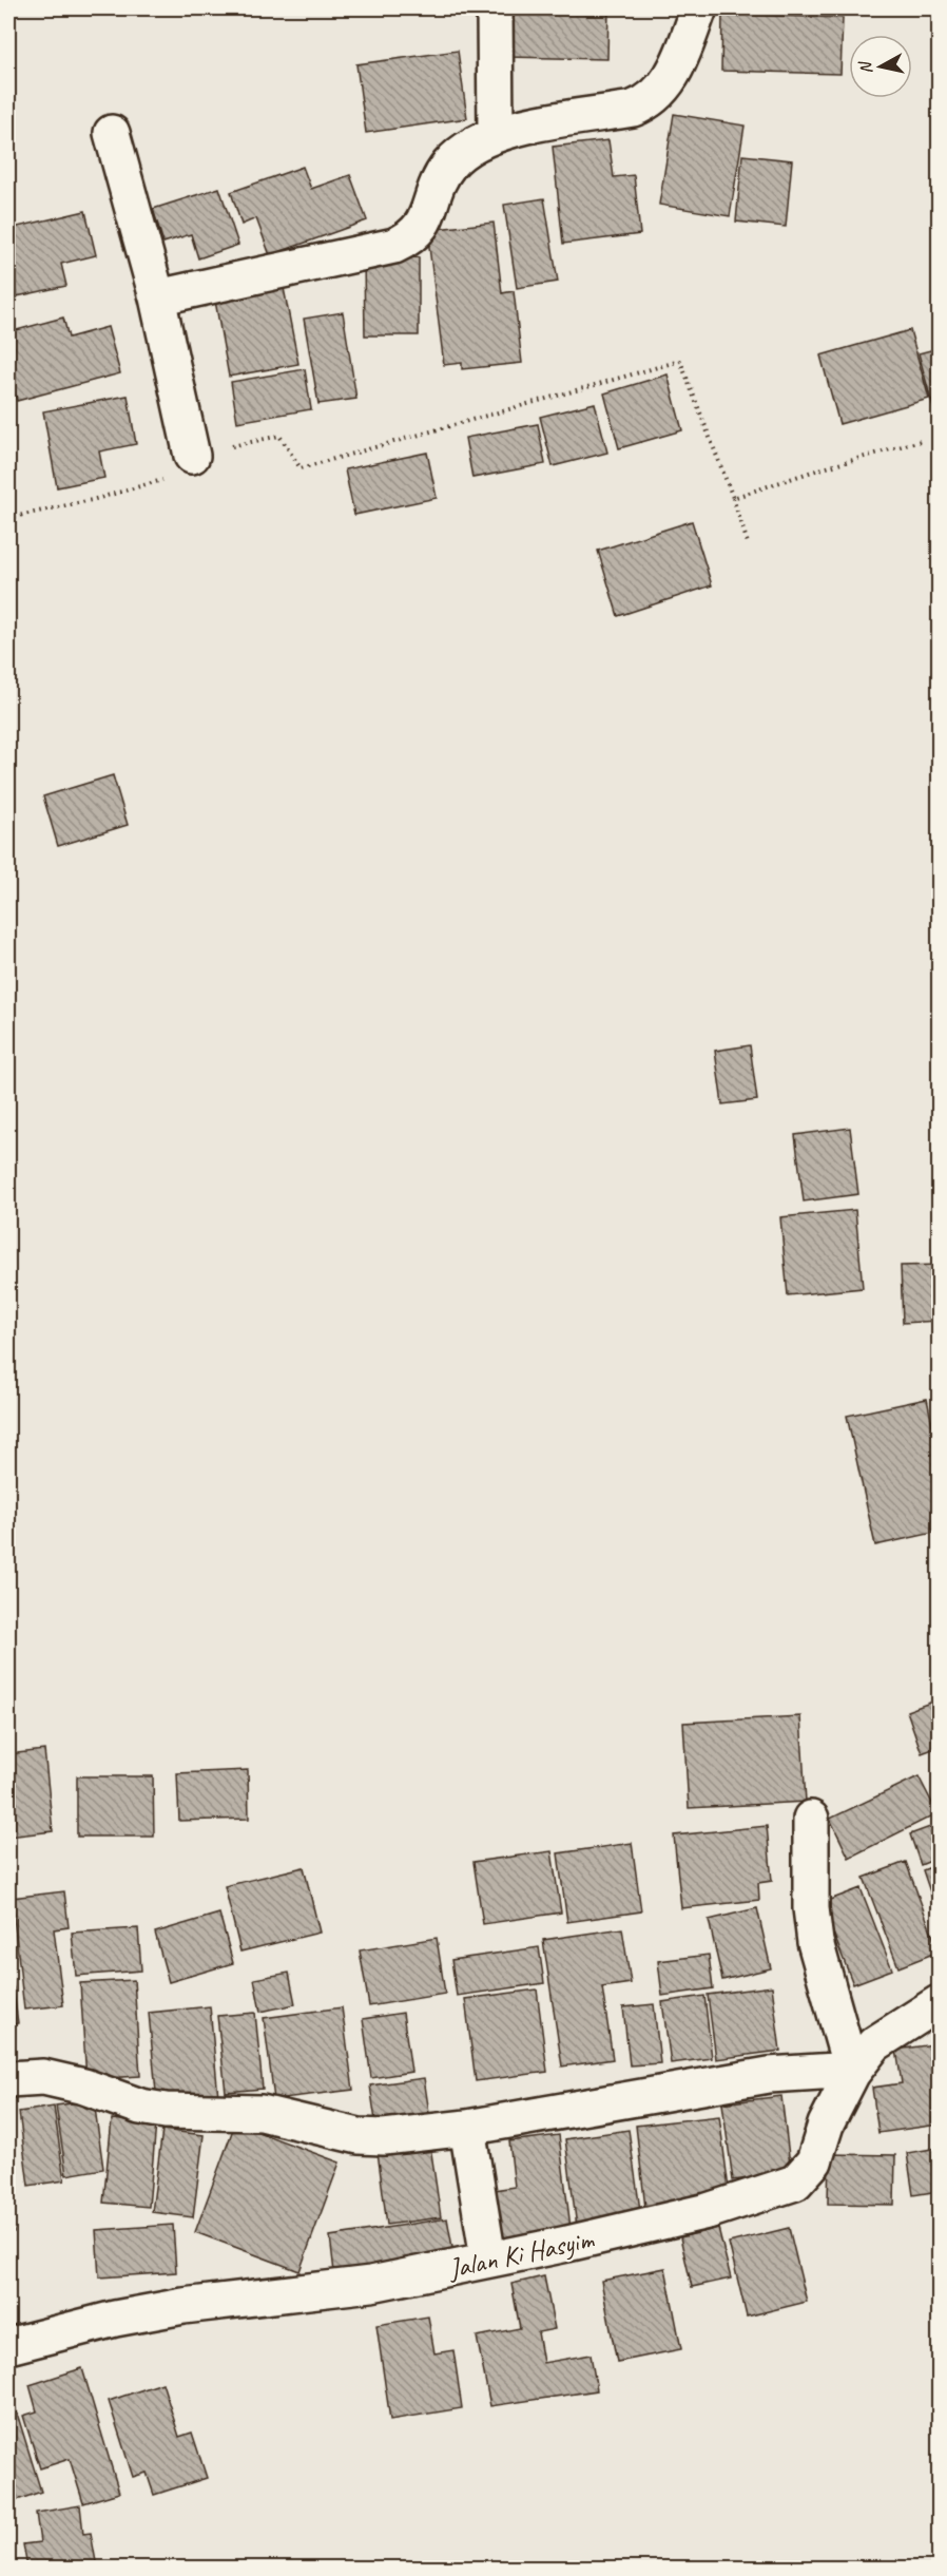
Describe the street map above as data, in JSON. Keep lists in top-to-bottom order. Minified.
{"streets":{"street":["Jalan Ki Hasyim"]},"north":"left"}
